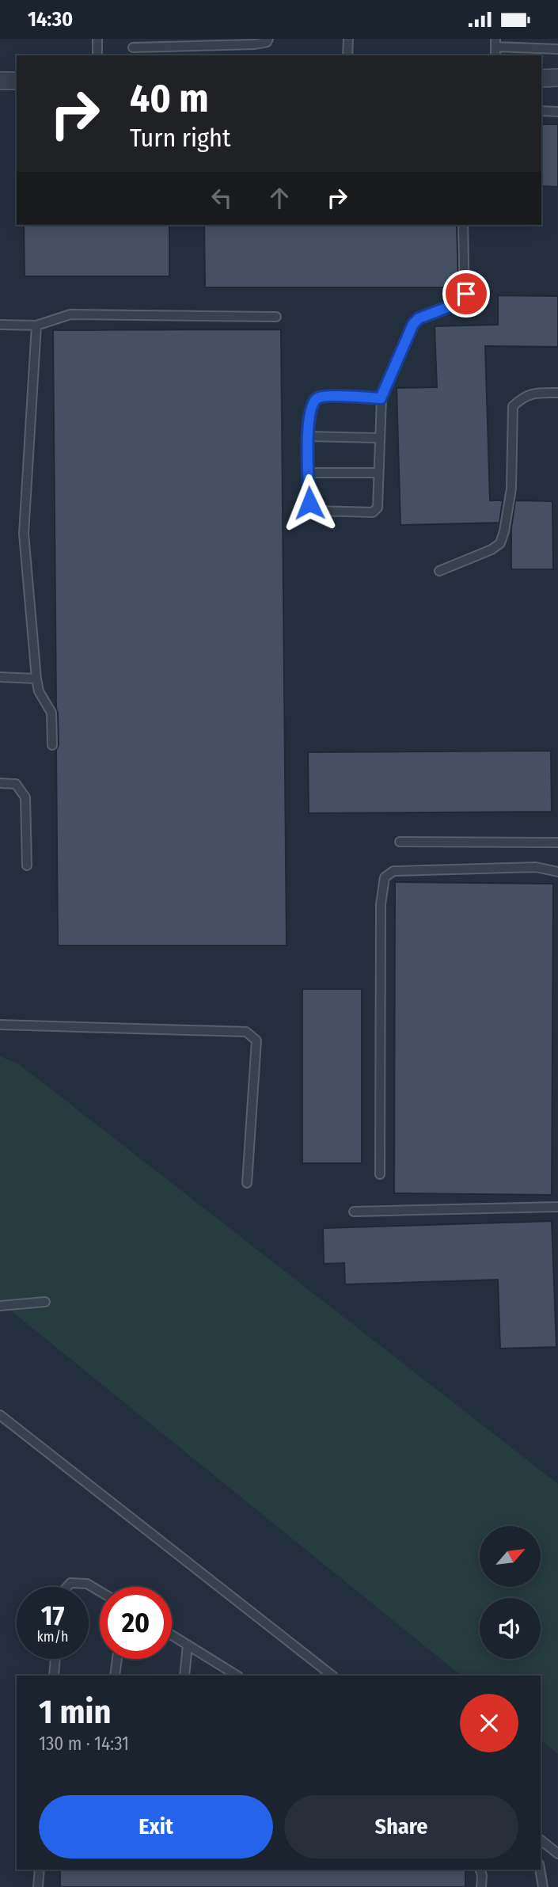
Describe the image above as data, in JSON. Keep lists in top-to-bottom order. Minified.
{"north":"top right","page":{"status":"14:30","turn":["40 m","Turn right"],"speed":"17 km/h","limit":"20","heading":["1 min","130 m · 14:31"],"buttons":["Exit","Share"]}}
